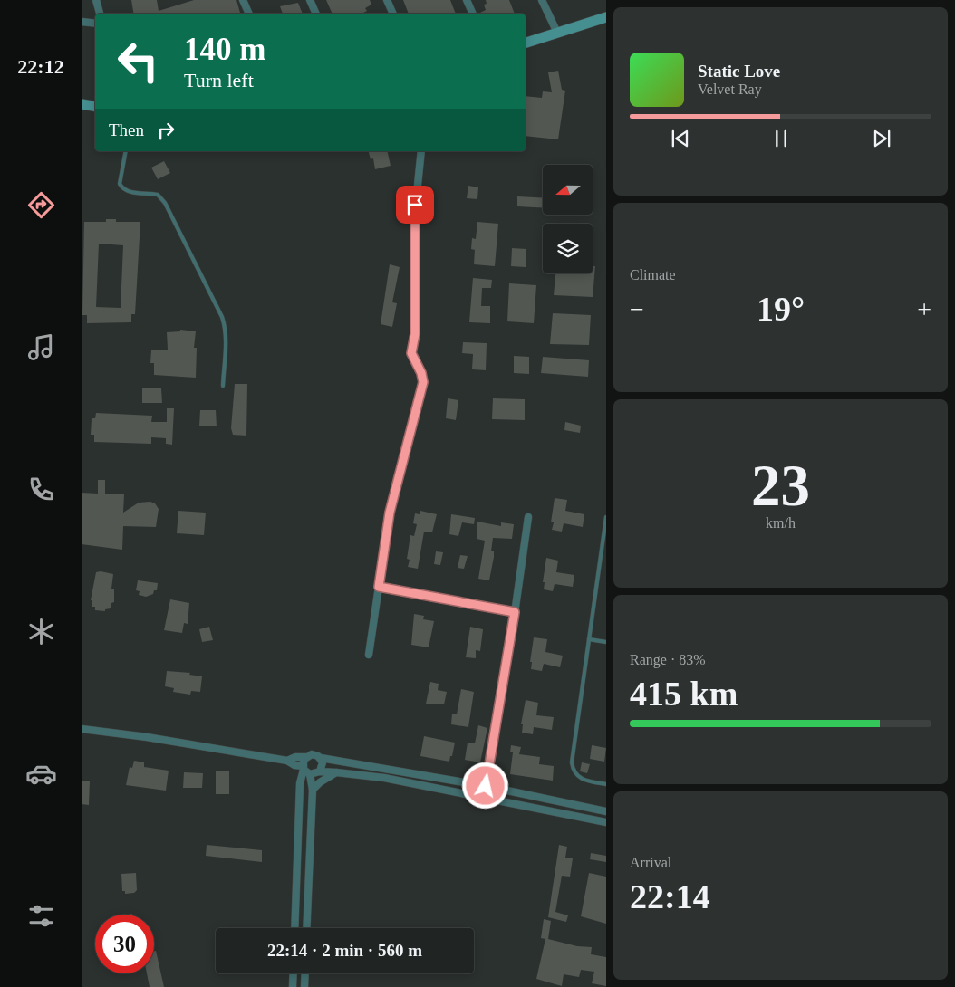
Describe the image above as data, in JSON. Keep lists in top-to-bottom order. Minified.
{"north":"left","page":{"tabs":"22:12","turn":["140 m","Turn left"],"song":["Static Love","Velvet Ray"],"then":"Then","tile":["Climate",["23","km/h"],["Range · 83%","415 km"],["Arrival","22:14"]],"heat":["−","19°","+"],"limit":"30","trip":"22:14 · 2 min · 560 m"}}
